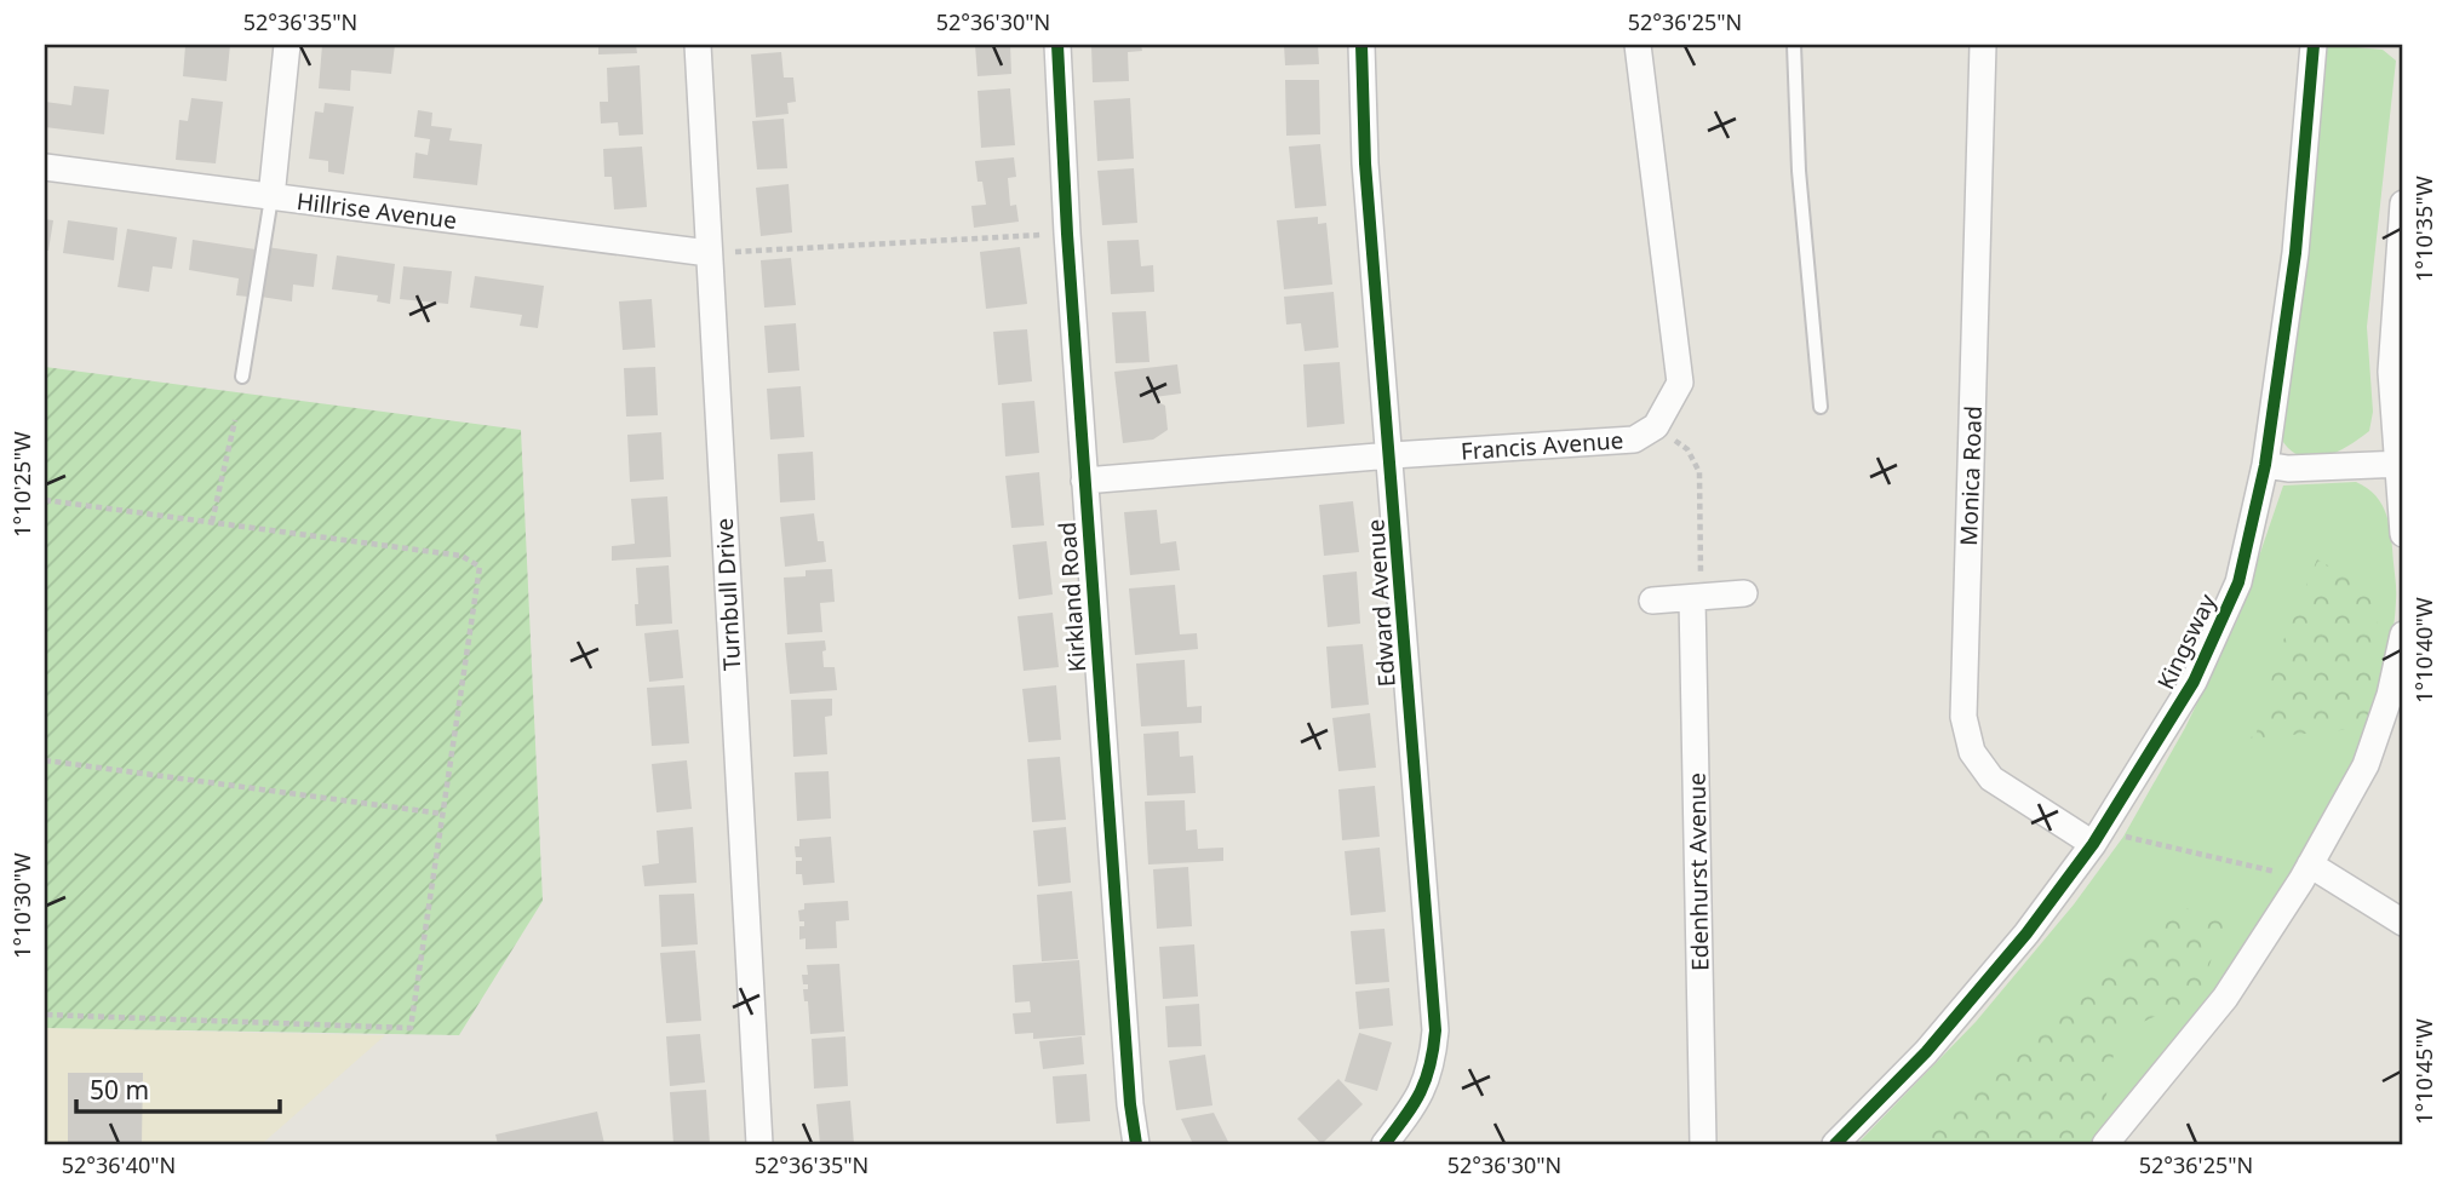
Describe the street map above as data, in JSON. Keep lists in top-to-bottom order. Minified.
{"streets":{"street":["Hillrise Avenue","Francis Avenue","Monica Road","Turnbull Drive","Kirkland Road","Edward Avenue","Kingsway","Edenhurst Avenue"]},"crossings":[["Hillrise Avenue","Turnbull Drive"],["Francis Avenue","Kirkland Road"],["Francis Avenue","Edward Avenue"],["Monica Road","Kingsway"]],"scale_bar":"50 m","coordinates":["52°36'35\"N","52°36'30\"N","52°36'25\"N","1°10'35\"W","1°10'25\"W","1°10'40\"W","1°10'30\"W","1°10'45\"W","52°36'40\"N"]}
